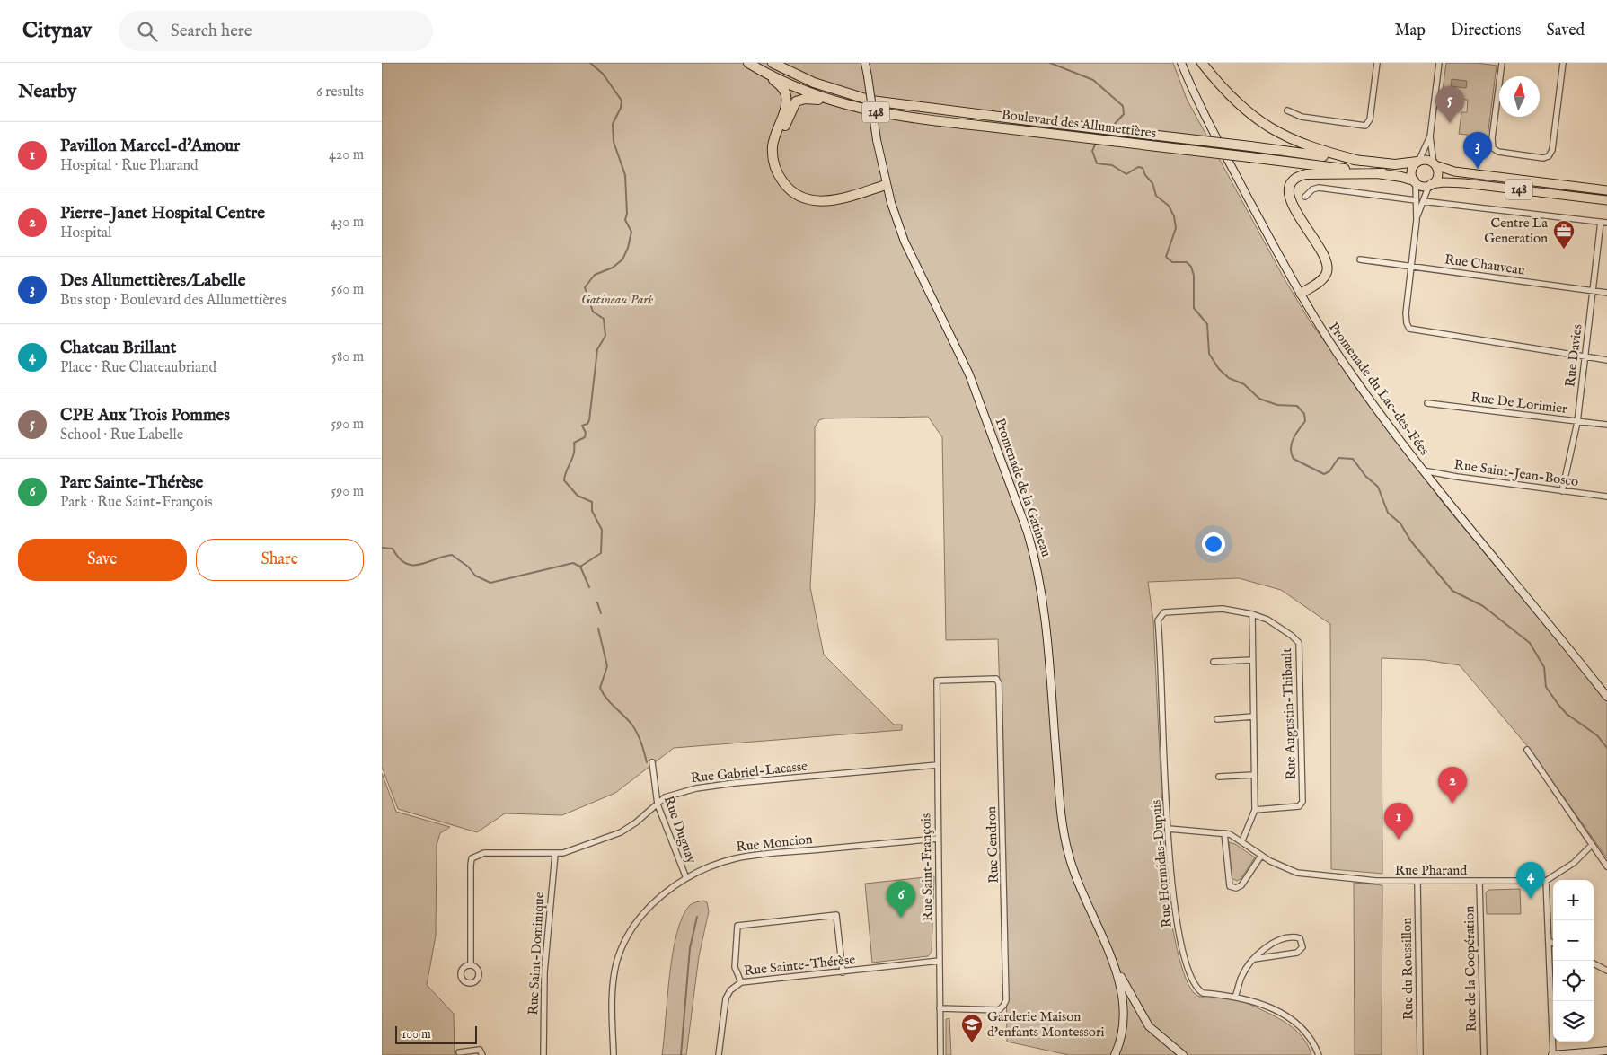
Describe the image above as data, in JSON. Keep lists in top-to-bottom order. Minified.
{"streets":{"highway":["148","Boulevard des Allumettières"],"street":["Rue Chauveau","Rue Davies","Promenade du Lac-des-Fées","Rue De Lorimier","Rue Saint-Jean-Bosco","Promenade de la Gatineau","Rue Augustin-Thibault","Rue Gabriel-Lacasse","Rue Duguay","Rue Moncion","Rue Gendron","Rue Hormidas-Dupuis","Rue Saint-François","Rue Pharand","Rue Saint-Dominique","Rue Sainte-Thérèse","Rue du Roussillon","Rue de la Coopération"]},"crossings":[["148","Boulevard des Allumettières"],["Rue Chauveau","Rue Davies"],["Rue Davies","Rue De Lorimier"],["Rue Davies","Rue Saint-Jean-Bosco"],["Promenade du Lac-des-Fées","Rue Saint-Jean-Bosco"],["Rue Augustin-Thibault","Rue Hormidas-Dupuis"],["Rue Gabriel-Lacasse","Rue Duguay"],["Rue Gabriel-Lacasse","Rue Saint-François"],["Rue Gabriel-Lacasse","Rue Saint-Dominique"],["Rue Duguay","Rue Moncion"],["Rue Moncion","Rue Saint-François"],["Rue Gendron","Rue Saint-François"],["Rue Hormidas-Dupuis","Rue Pharand"],["Rue Saint-François","Rue Sainte-Thérèse"],["Rue Pharand","Rue du Roussillon"],["Rue Pharand","Rue de la Coopération"]],"parks":["Gatineau Park"],"places":{"office":["Centre La Generation"],"school or university":["Garderie Maison d'enfants Montessori"]},"scale_bar":"100 m","north":"top","page":{"header":"Citynav","search":"Search here","nav":["Map","Directions","Saved"],"heading":["Nearby","6 results"],"pins":["5","3","2","1","4","6"],"list":[{"mark":"1","name":"Pavillon Marcel-d'Amour","note":"Hospital · Rue Pharand","value":"420 m"},{"mark":"2","name":"Pierre-Janet Hospital Centre","note":"Hospital","value":"430 m"},{"mark":"3","name":"Des Allumettières/Labelle","note":"Bus stop · Boulevard des Allumettières","value":"560 m"},{"mark":"4","name":"Chateau Brillant","note":"Place · Rue Chateaubriand","value":"580 m"},{"mark":"5","name":"CPE Aux Trois Pommes","note":"School · Rue Labelle","value":"590 m"},{"mark":"6","name":"Parc Sainte-Thérèse","note":"Park · Rue Saint-François","value":"590 m"}],"buttons":["Save","Share"],"map_buttons":["+","−"],"scale":"100 m"}}
